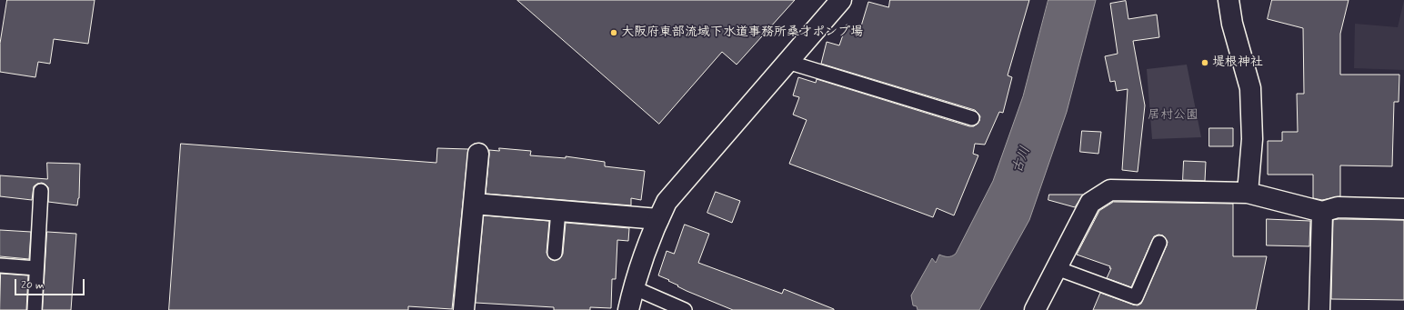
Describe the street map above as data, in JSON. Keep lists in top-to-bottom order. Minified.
{"water":["古川"],"parks":["居村公園"],"places":["大阪府東部流域下水道事務所桑才ポンプ場","堤根神社"],"scale_bar":"20 m"}
